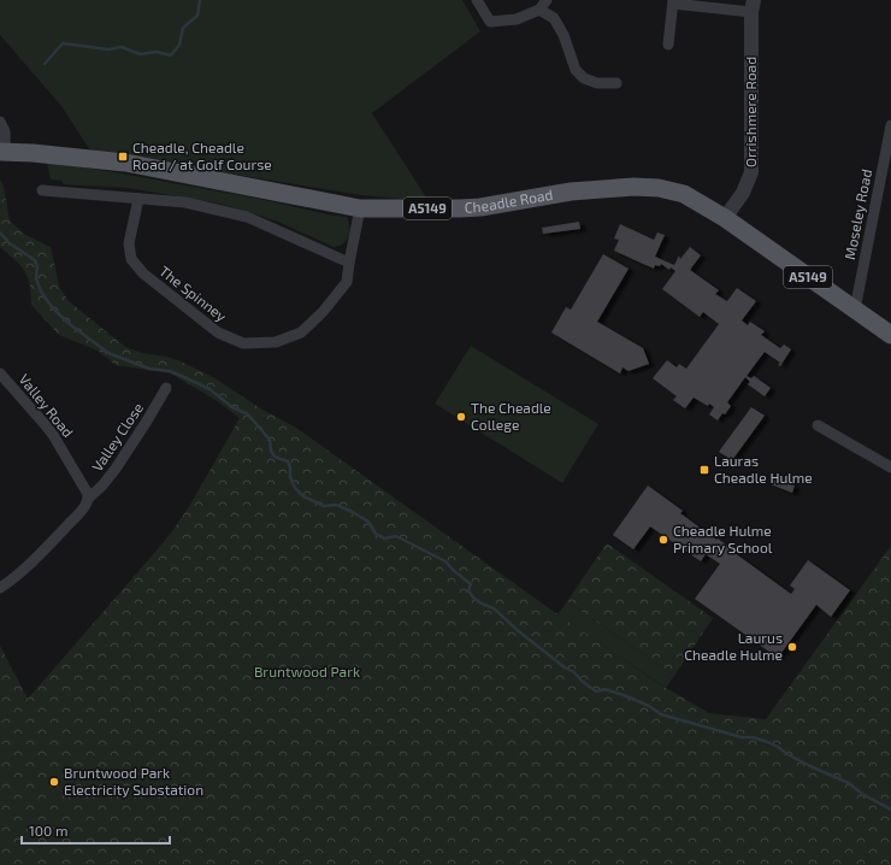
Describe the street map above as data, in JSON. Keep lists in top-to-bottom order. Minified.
{"streets":{"main road":["Cheadle Road","A5149"],"street":["Orrishmere Road","Moseley Road","The Spinney","Valley Road","Valley Close"]},"crossings":[["Orrishmere Road","Cheadle Road"],["Cheadle Road","Moseley Road"],["Cheadle Road","The Spinney"],["Valley Road","Valley Close"]],"parks":["Bruntwood Park"],"places":{"transit":["Cheadle, Cheadle Road / at Golf Course","Lauras Cheadle Hulme"],"other":["The Cheadle College","Cheadle Hulme Primary School","Laurus Cheadle Hulme","Bruntwood Park Electricity Substation"]},"scale_bar":"100 m"}
